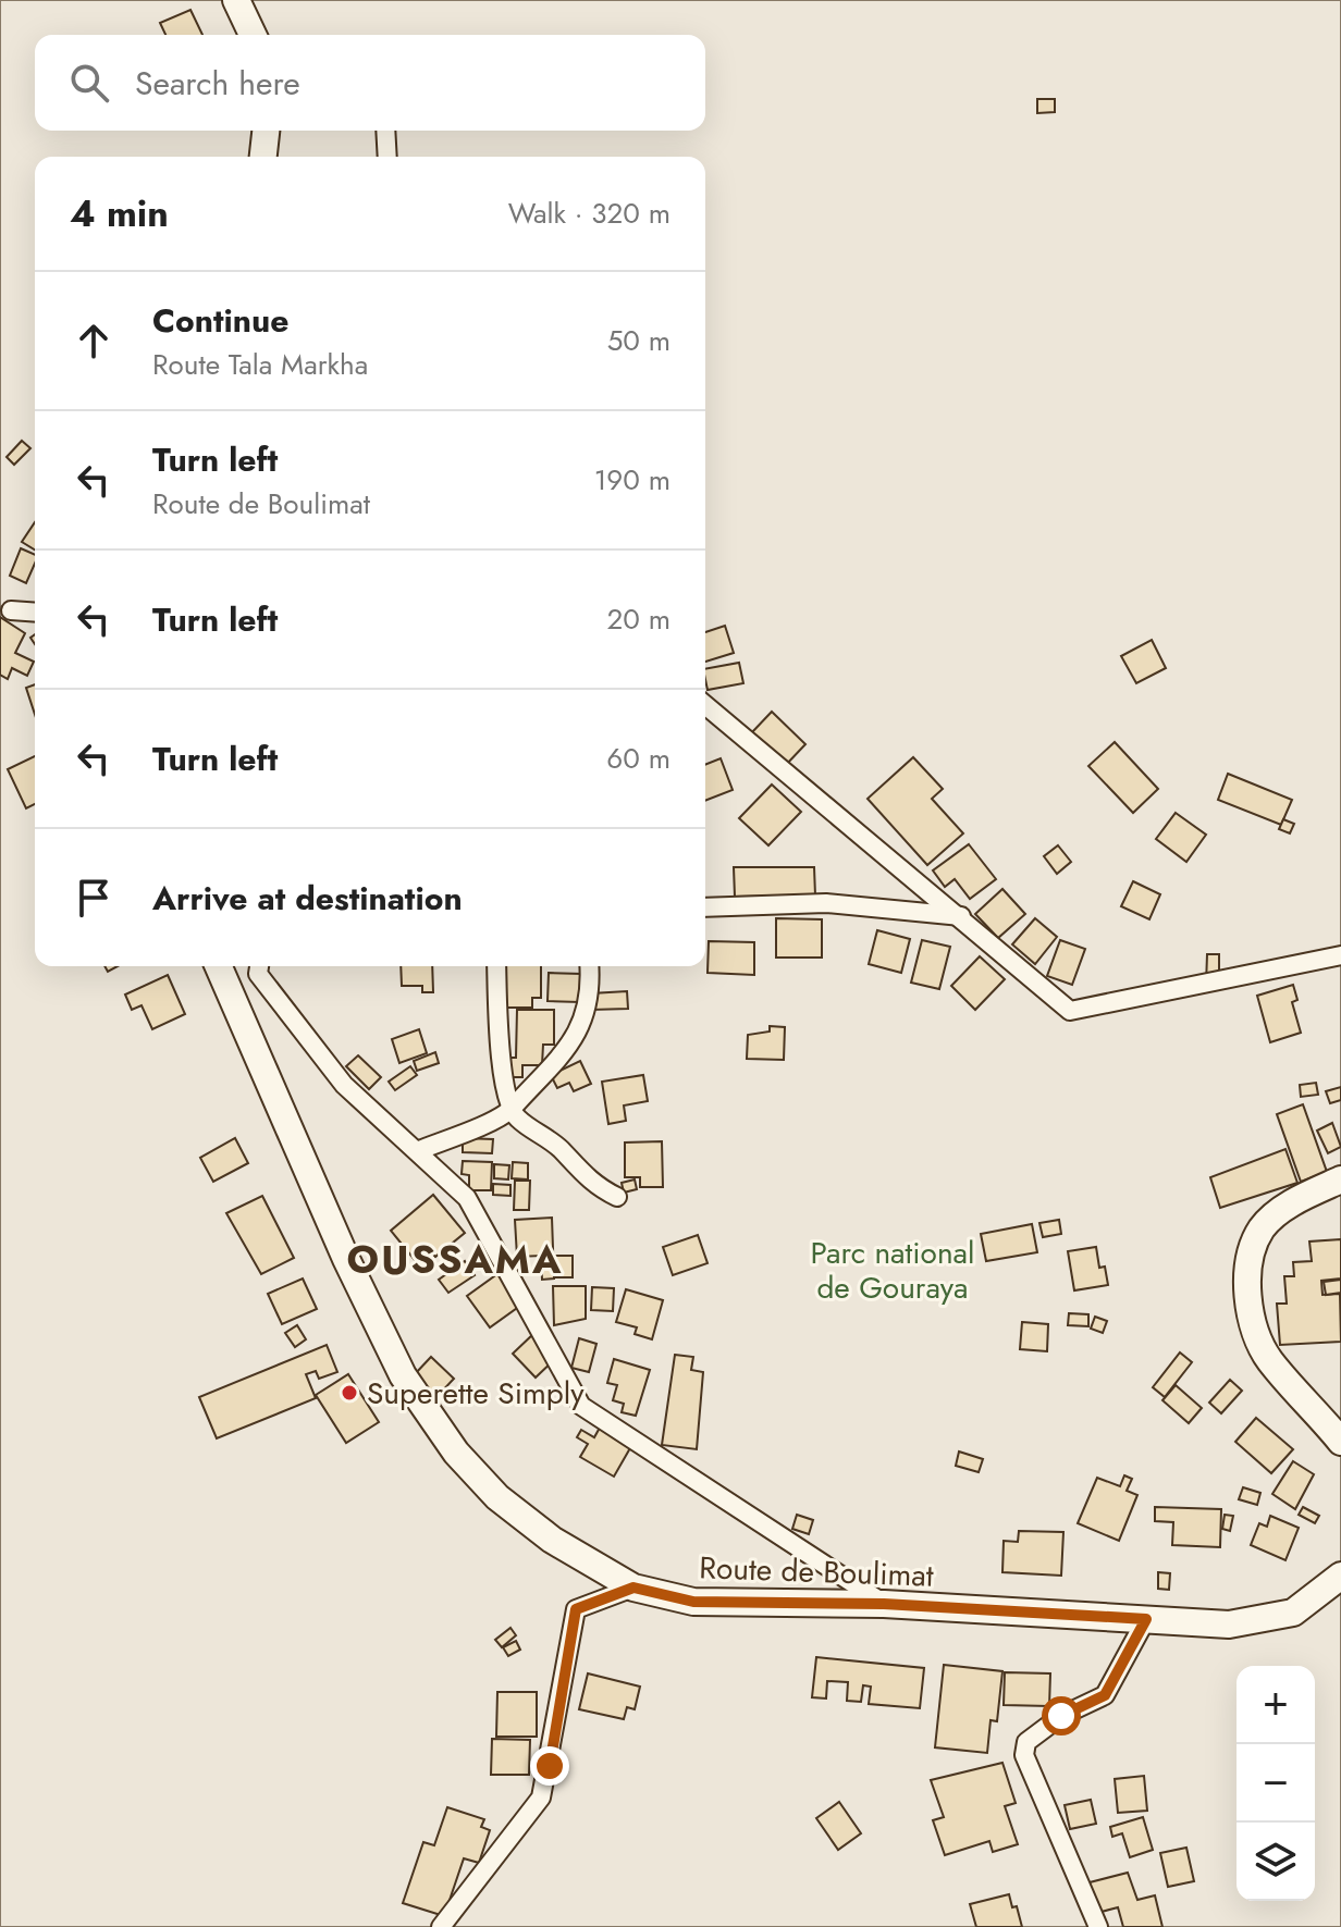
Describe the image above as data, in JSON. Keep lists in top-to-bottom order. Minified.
{"streets":{"main road":["Route de Boulimat"]},"districts":["OUSSAMA"],"parks":["Parc national de Gouraya"],"places":["Superette Simply"],"page":{"search":"Search here","heading":["4 min","Walk · 320 m"],"list":[["Continue","Route Tala Markha","50 m"],["Turn left","Route de Boulimat","190 m"],["Turn left","20 m"],["Turn left","60 m"],"Arrive at destination"],"map_buttons":["+","−"]}}
